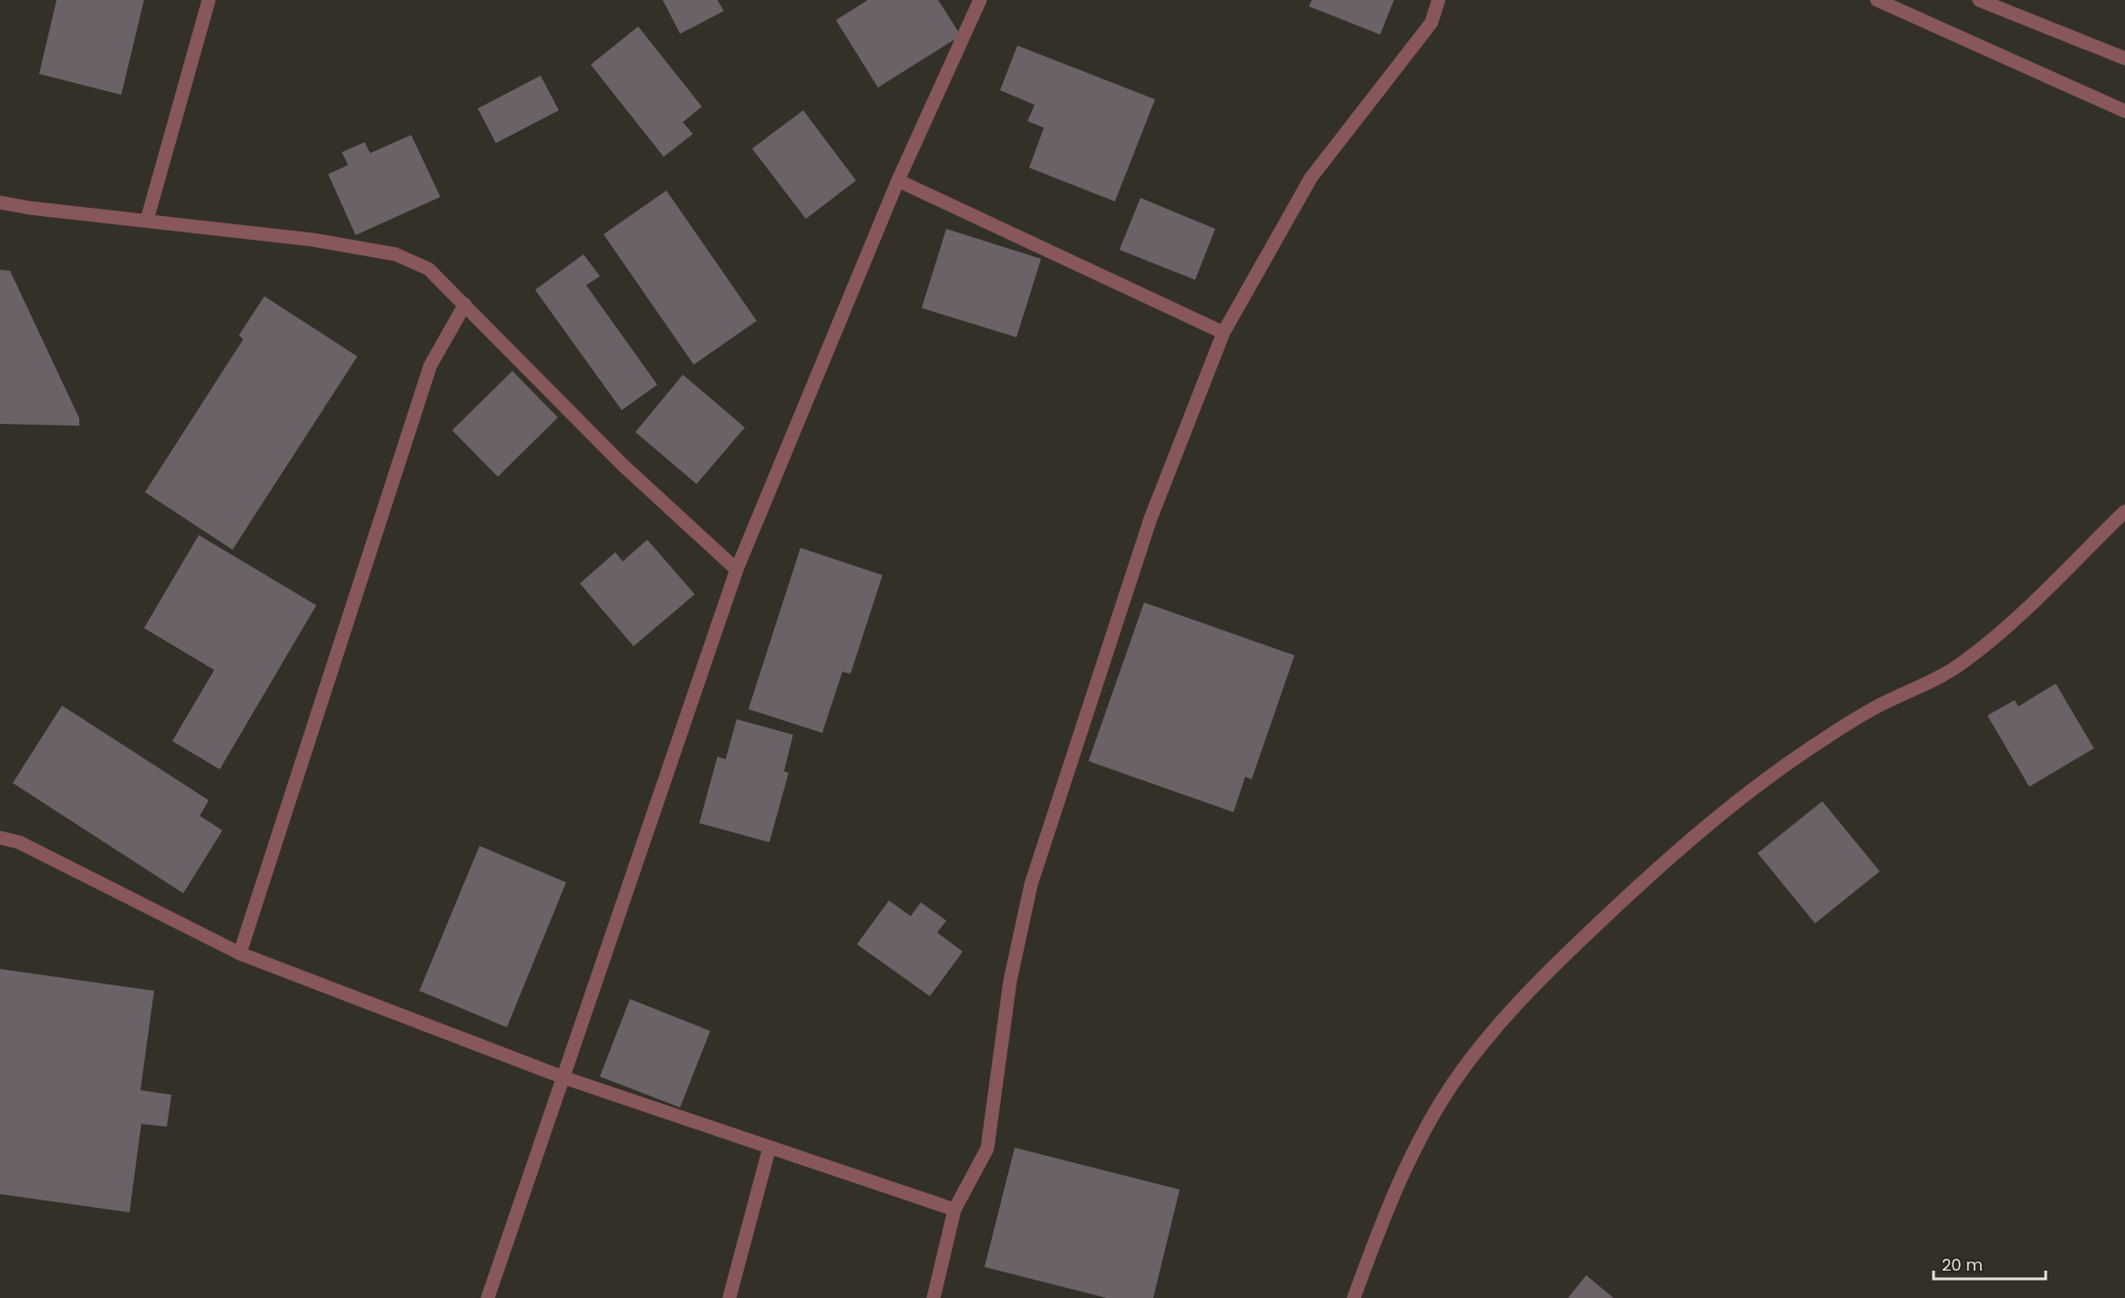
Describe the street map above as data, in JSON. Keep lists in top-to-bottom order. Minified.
{"scale_bar":"20 m"}
